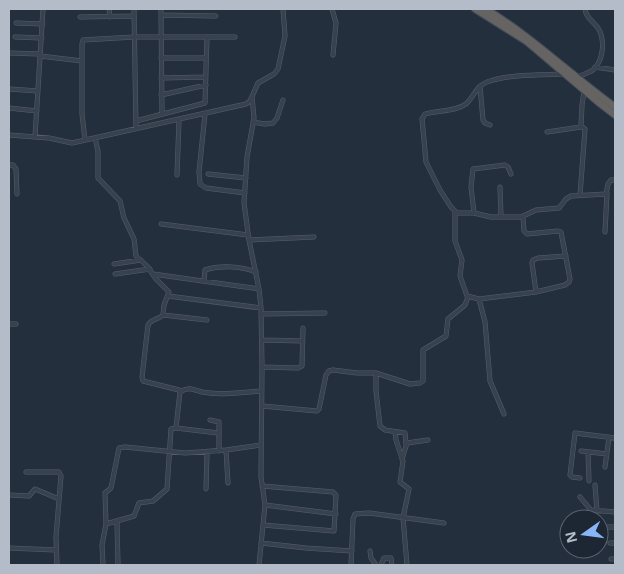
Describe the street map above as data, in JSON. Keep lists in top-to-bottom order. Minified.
{"north":"left"}
